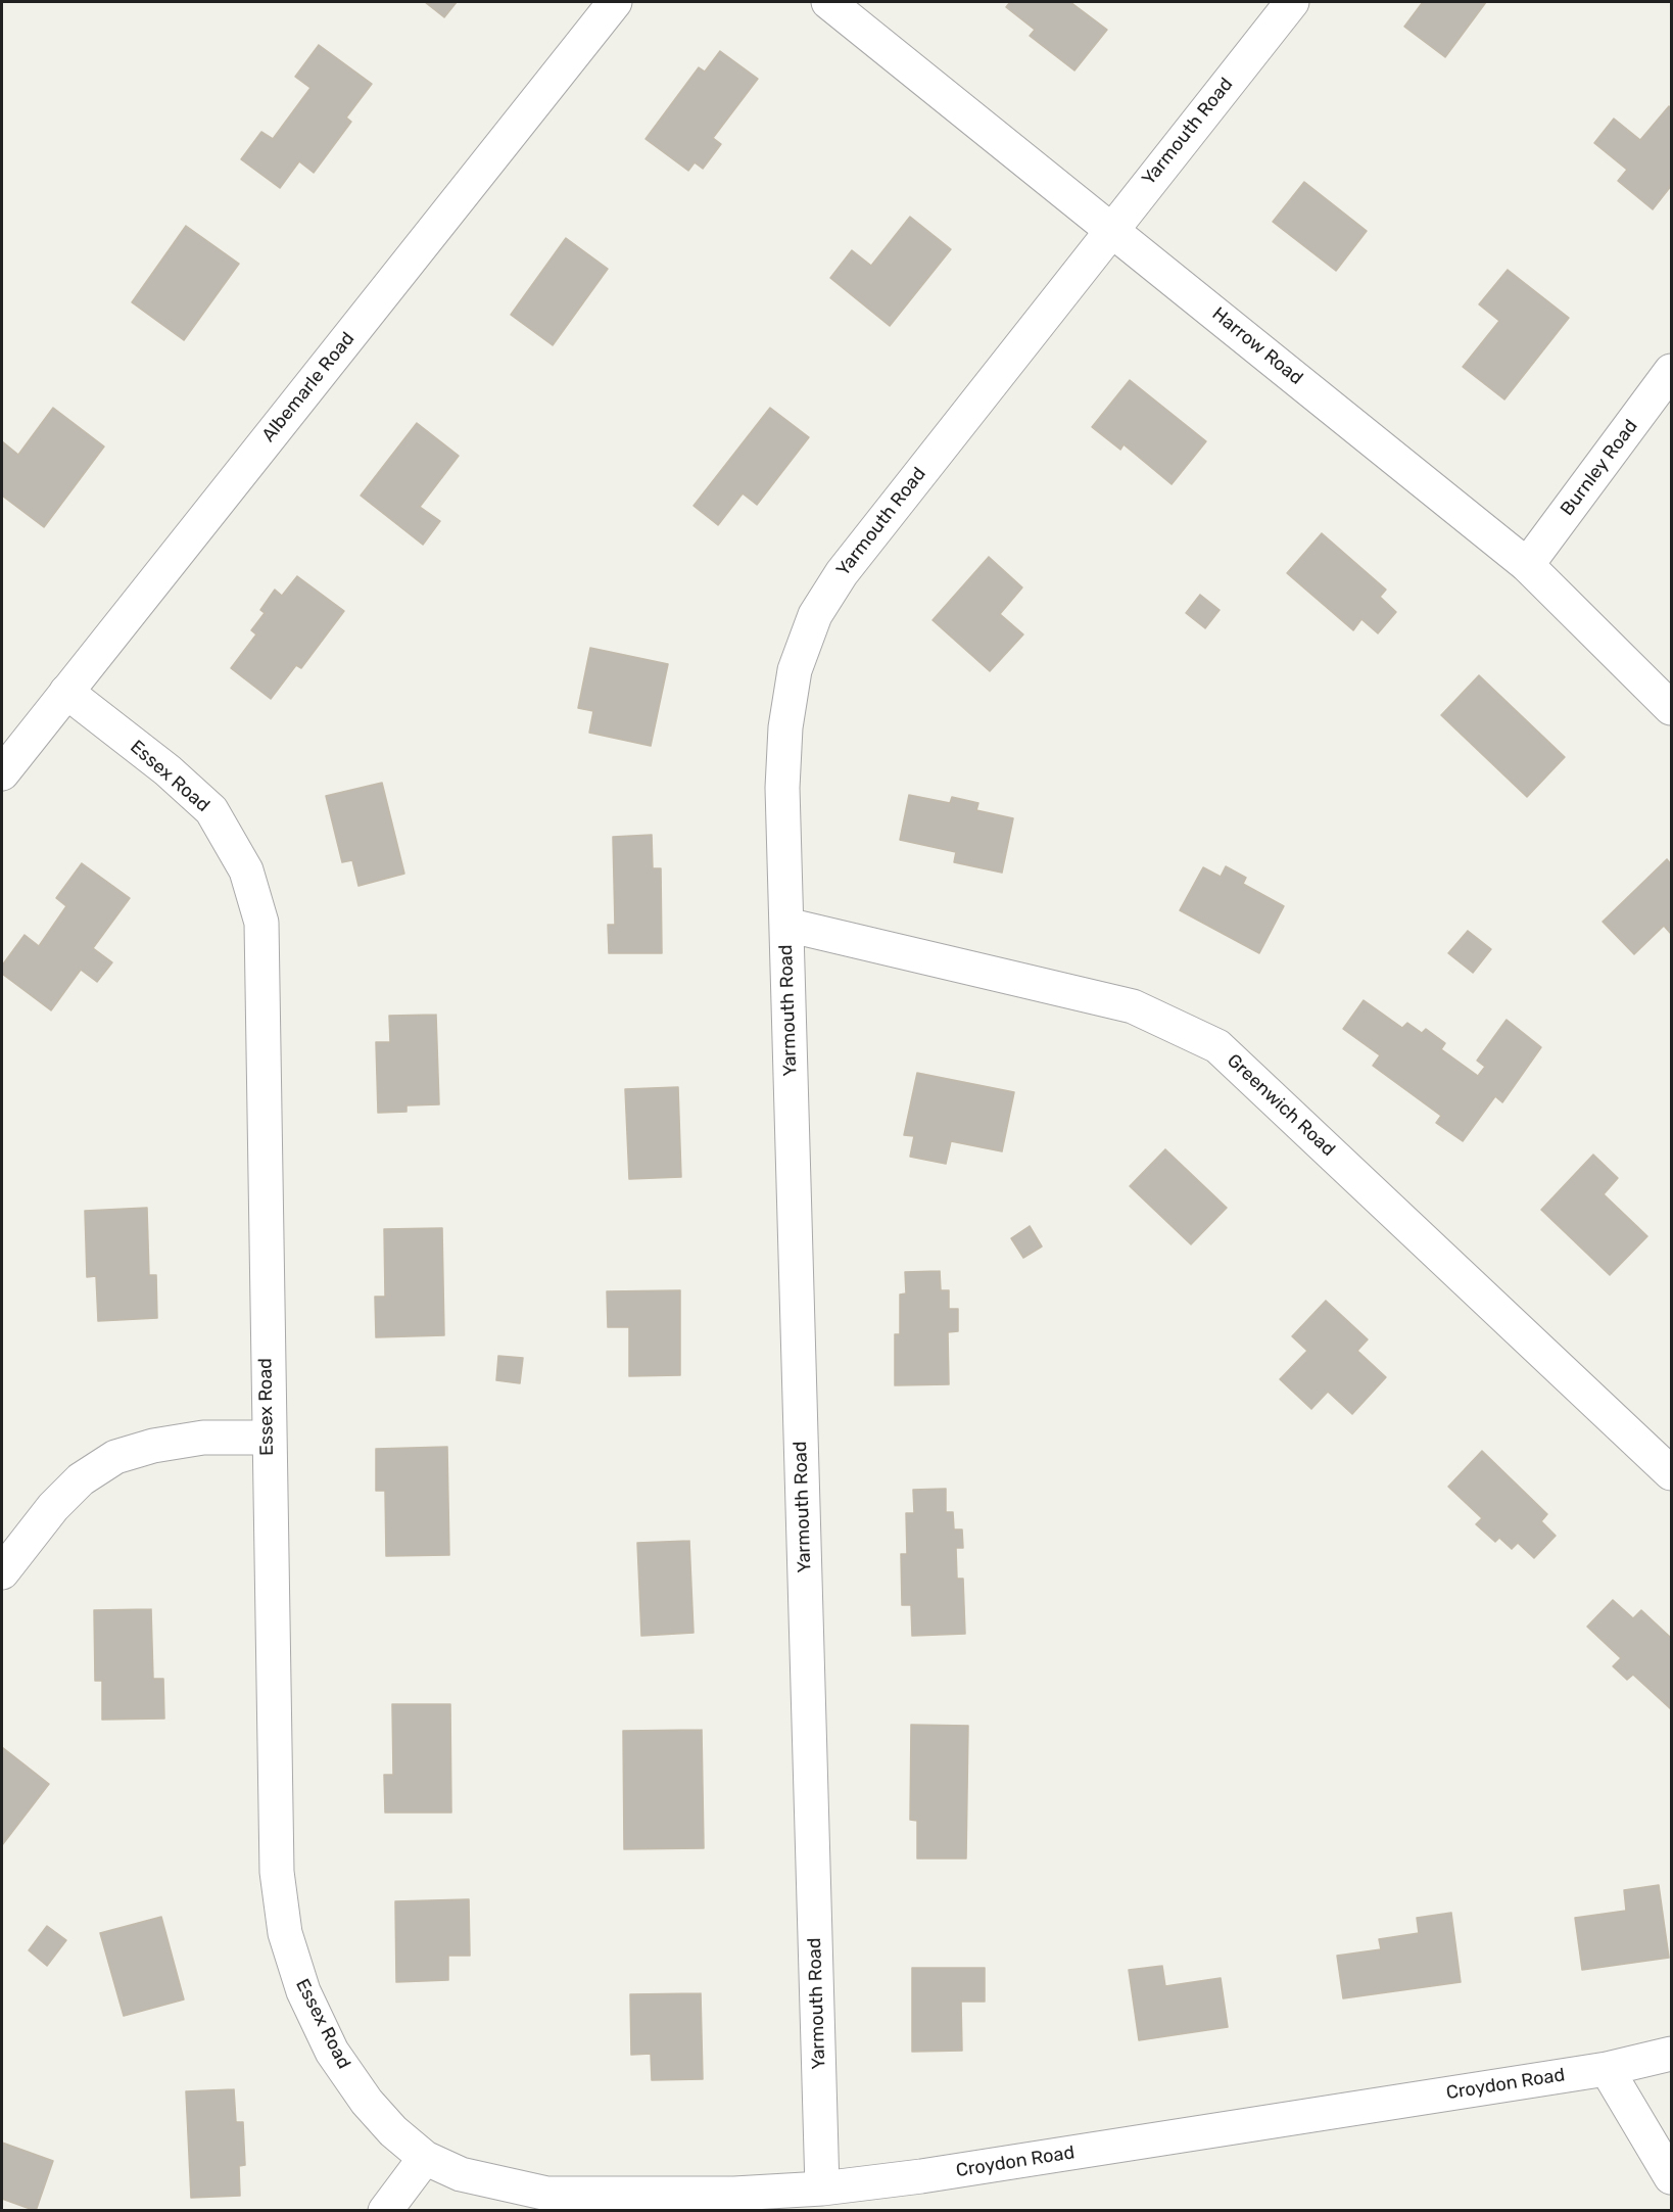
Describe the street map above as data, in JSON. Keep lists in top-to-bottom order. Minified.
{"streets":{"street":["Yarmouth Road","Harrow Road","Albemarle Road","Burnley Road","Essex Road","Greenwich Road","Croydon Road"]},"crossings":[["Yarmouth Road","Harrow Road"],["Yarmouth Road","Greenwich Road"],["Yarmouth Road","Croydon Road"],["Harrow Road","Burnley Road"],["Albemarle Road","Essex Road"],["Essex Road","Croydon Road"]]}
